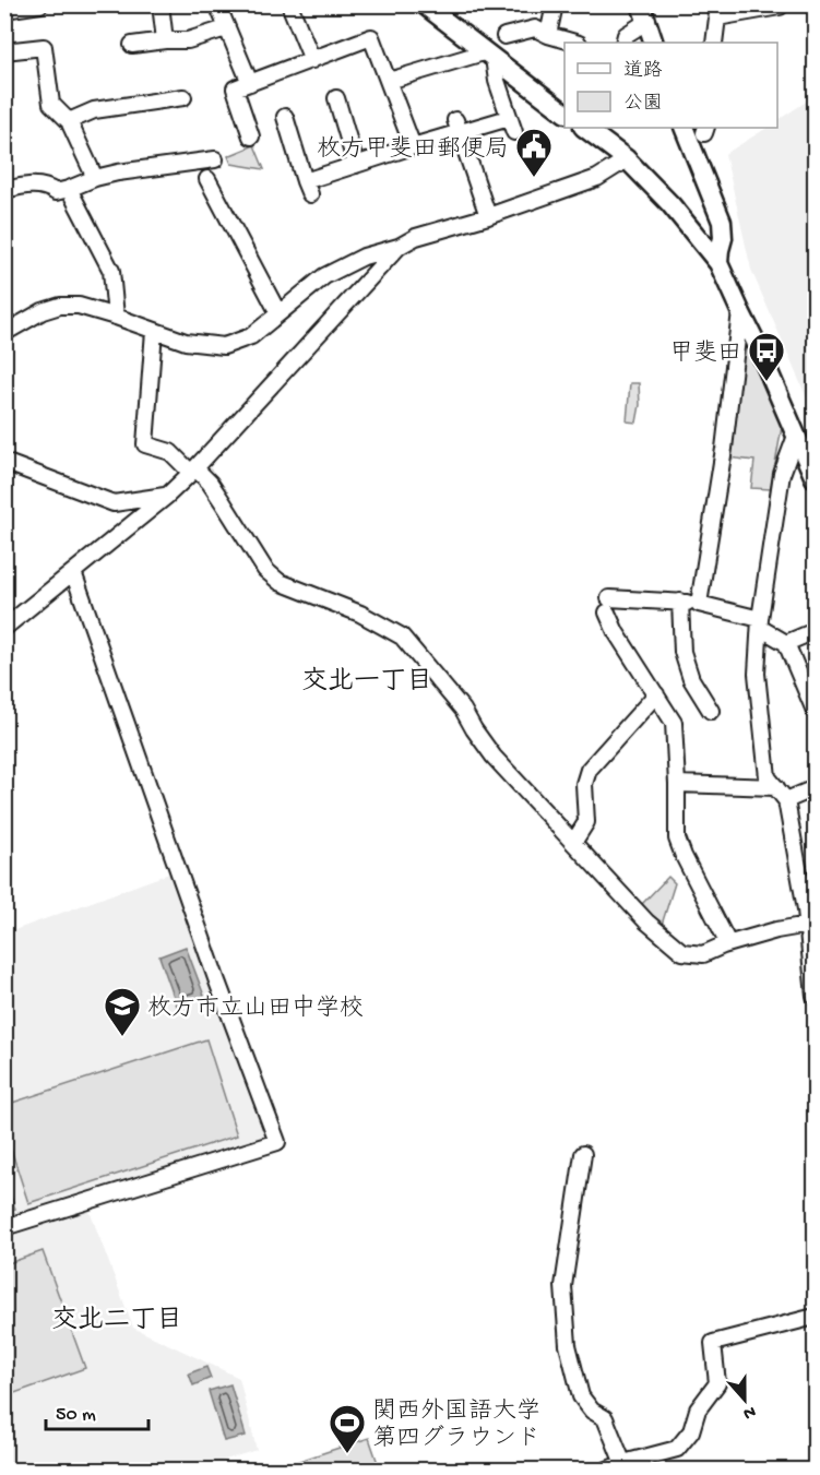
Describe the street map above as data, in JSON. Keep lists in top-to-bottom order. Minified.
{"districts":["交北一丁目","交北二丁目"],"places":{"public building":["枚方甲斐田郵便局"],"bus stop":["甲斐田"],"school or university":["枚方市立山田中学校"],"sports":["関西外国語大学 第四グラウンド"]},"legend":["道路","公園"],"scale_bar":"50 m","north":"bottom"}
